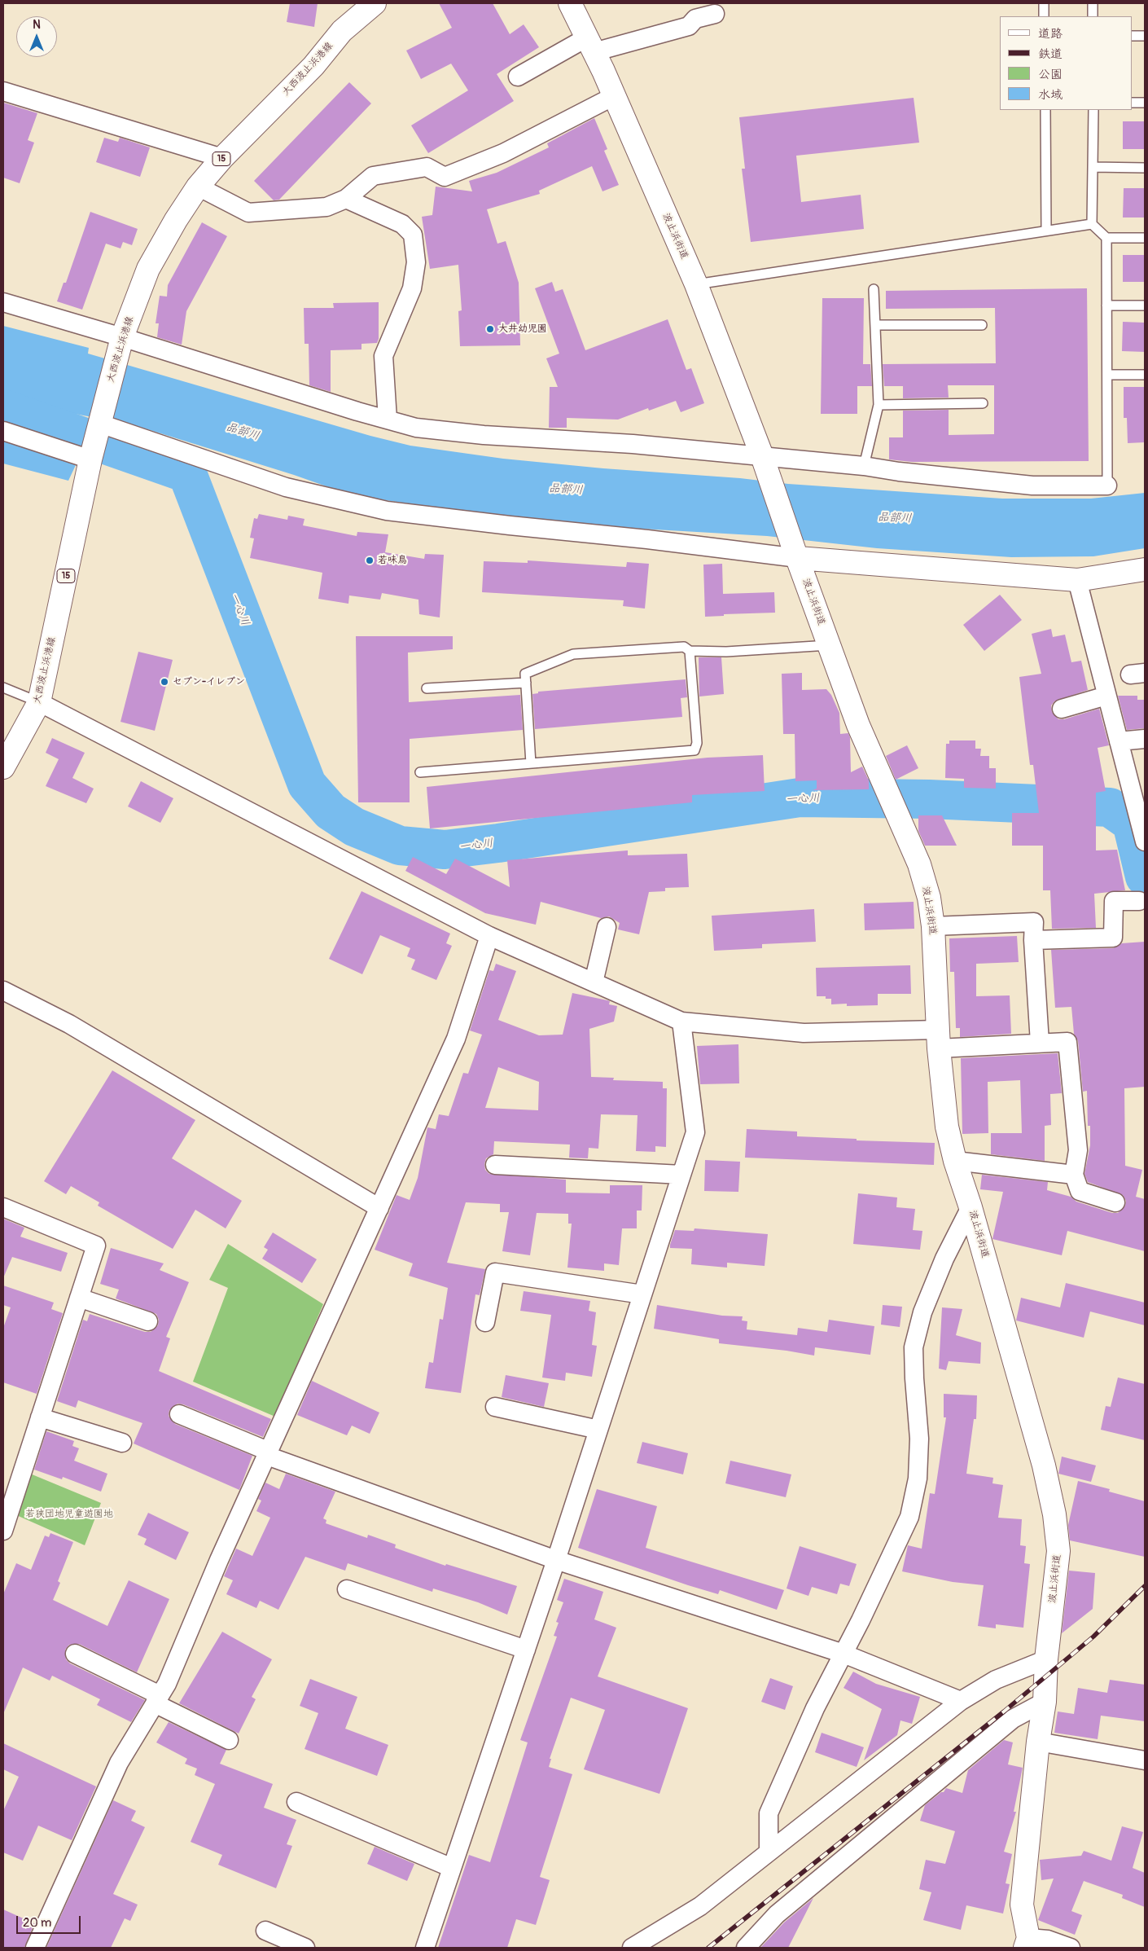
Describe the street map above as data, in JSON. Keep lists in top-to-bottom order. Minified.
{"streets":{"street":["大西波止浜港線","15","波止浜街道"]},"water":["品部川","一心川"],"parks":["若狭団地児童遊園地"],"places":["大井幼児園","若味鳥","セブン-イレブン"],"legend":["道路","鉄道","公園","水域"],"scale_bar":"20 m","north":"top"}
